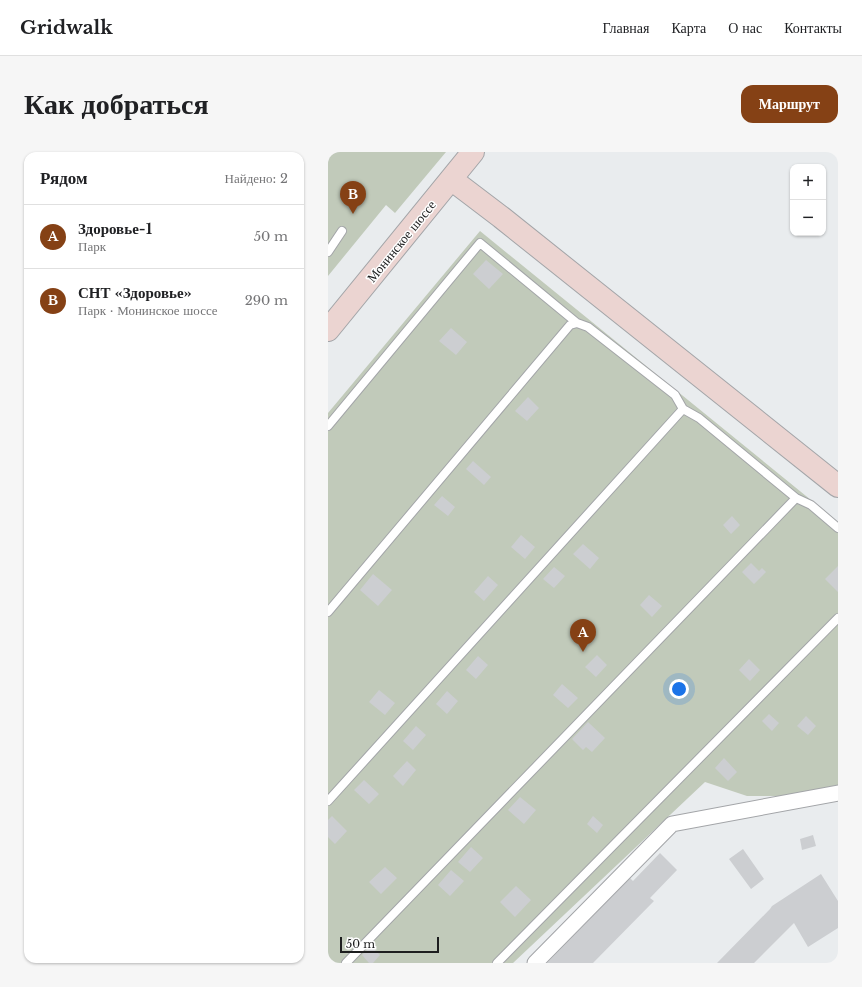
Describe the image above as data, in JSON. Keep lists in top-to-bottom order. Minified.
{"streets":{"main road":["Монинское шоссе"]},"scale_bar":"50 m","page":{"header":"Gridwalk","nav":["Главная","Карта","О нас","Контакты"],"buttons":"Маршрут","title":"Как добраться","heading":["Рядом","Найдено: 2"],"map_buttons":["+","−"],"pins":["B","A"],"list":[{"mark":"A","name":"Здоровье-1","note":"Парк","value":"50 m"},{"mark":"B","name":"СНТ «Здоровье»","note":"Парк · Монинское шоссе","value":"290 m"}],"scale":"50 m"}}
